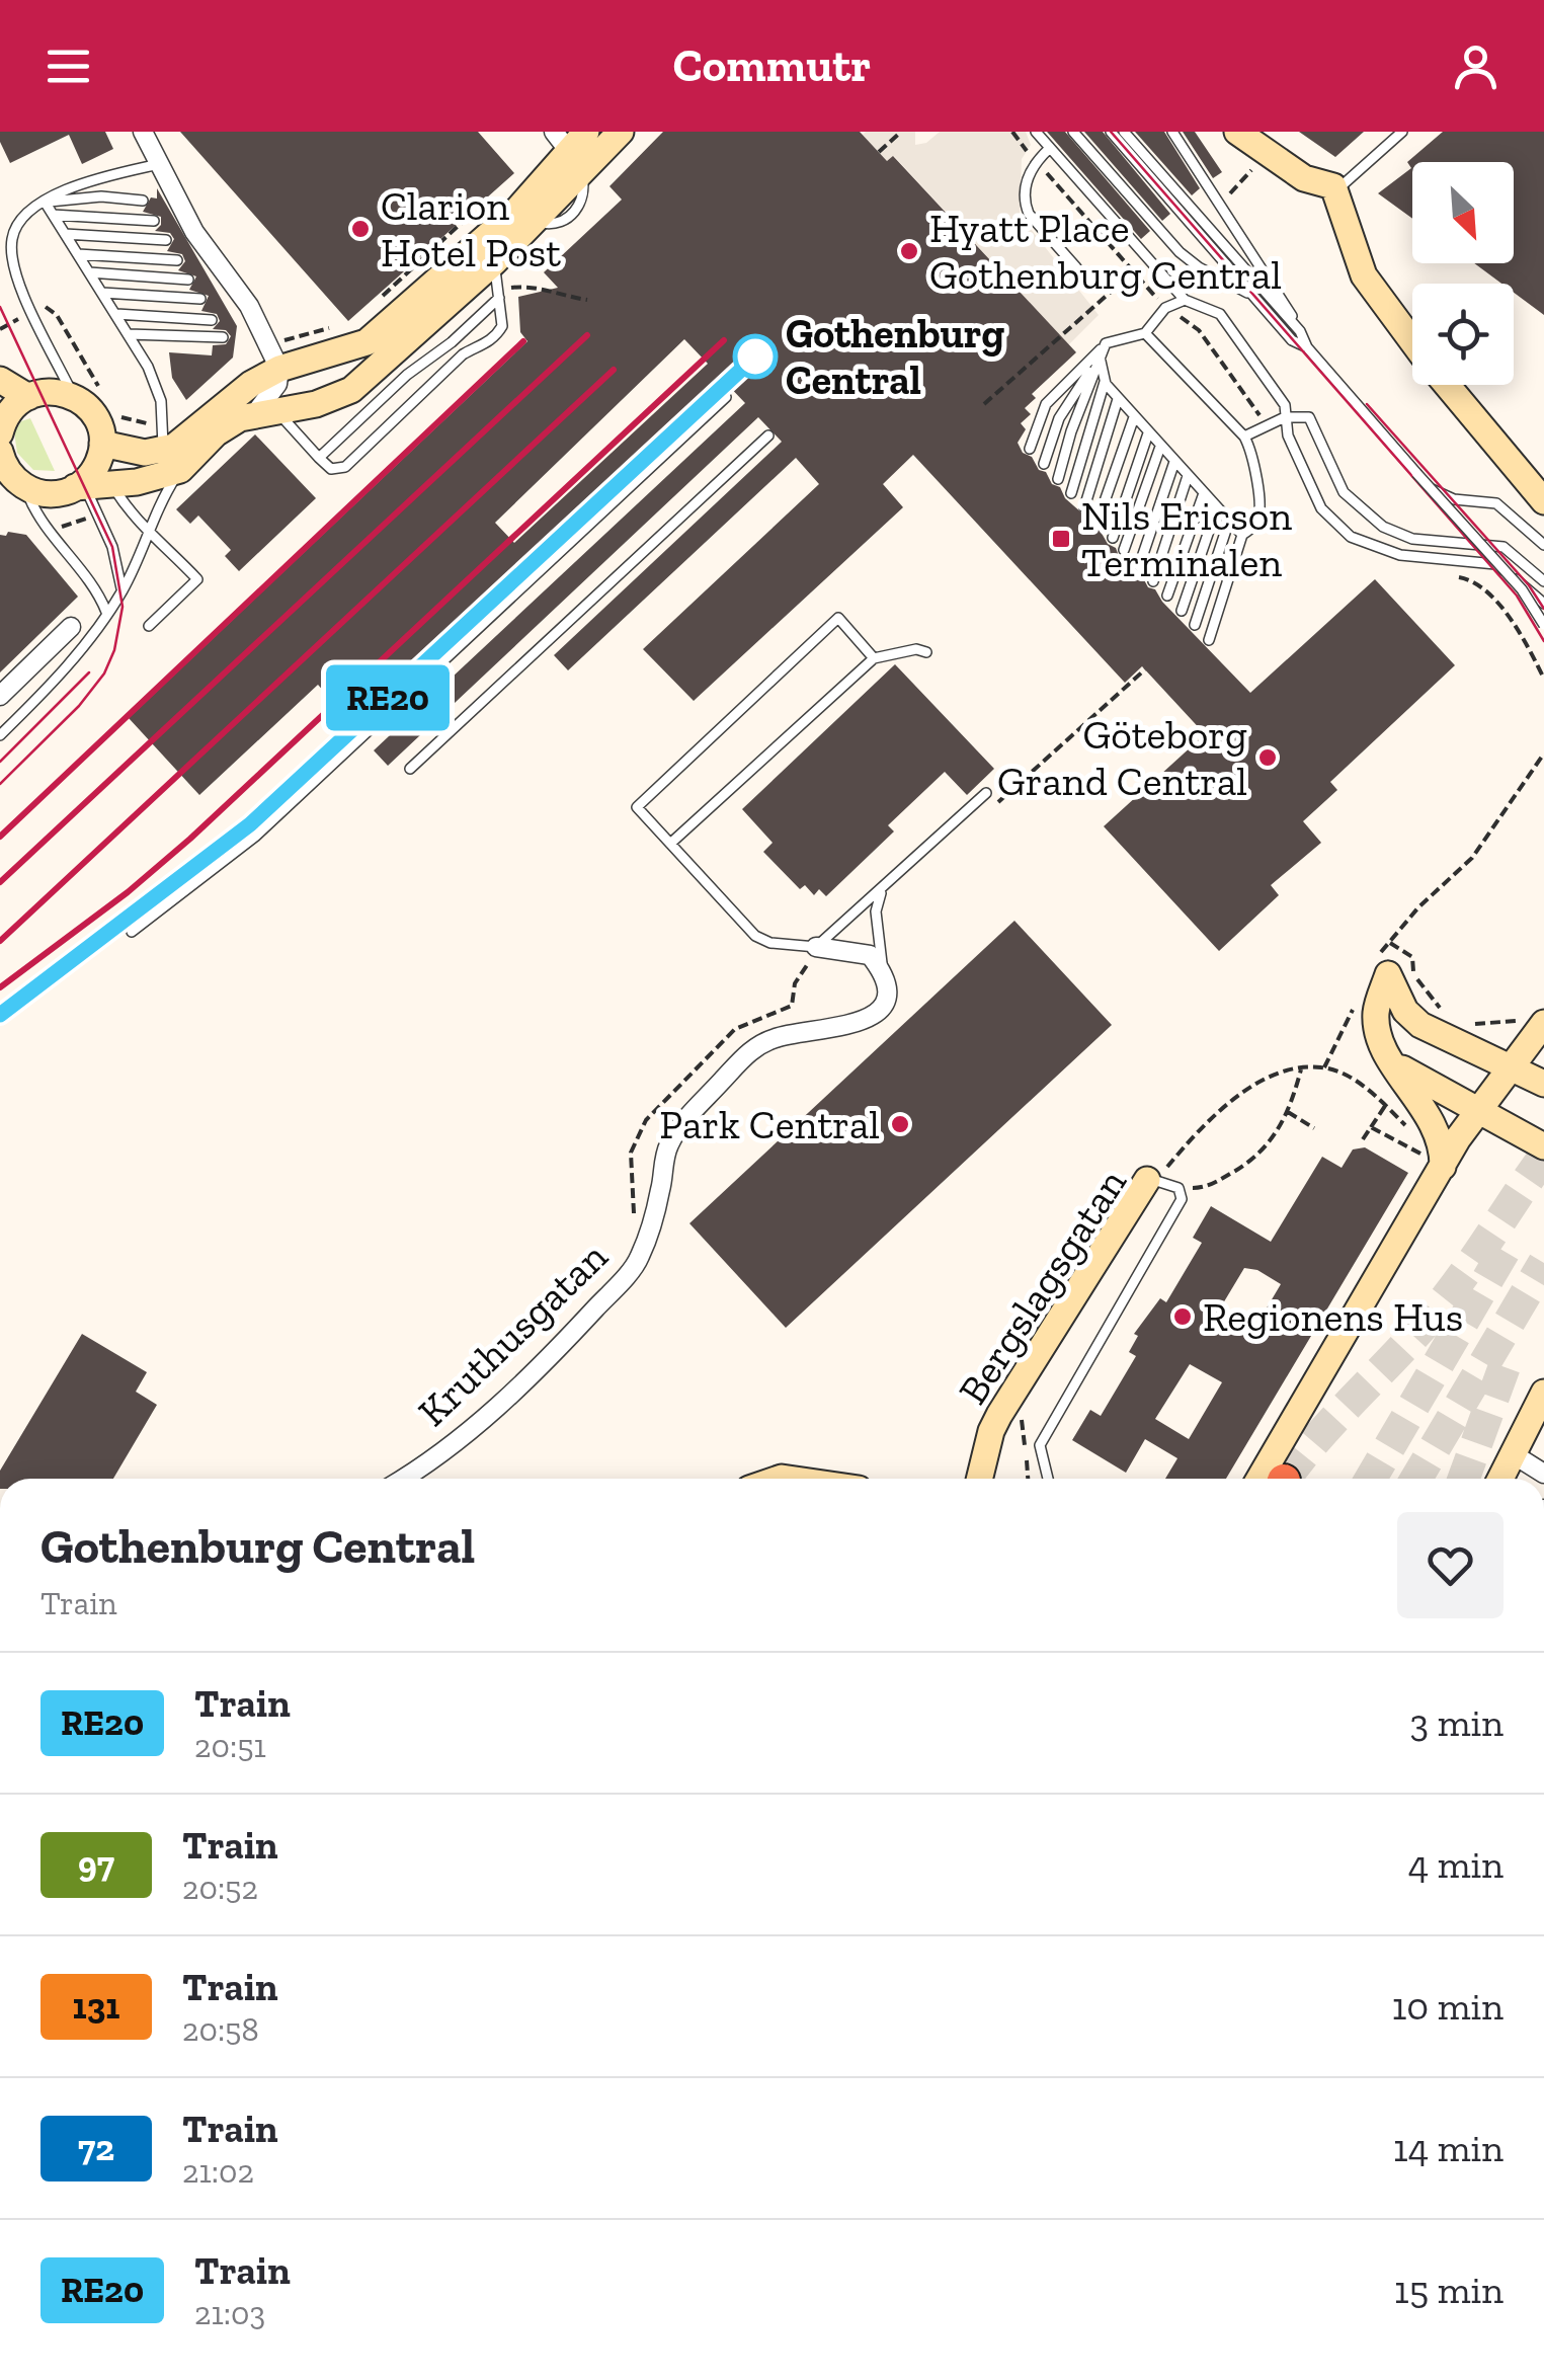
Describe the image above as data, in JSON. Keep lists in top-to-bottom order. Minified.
{"streets":{"main road":["Bergslagsgatan"],"street":["Kruthusgatan"]},"places":{"other":["Clarion Hotel Post","Hyatt Place Gothenburg Central","Gothenburg Central","Göteborg Grand Central","Park Central","Regionens Hus"],"transit":["Nils Ericson Terminalen"]},"north":"bottom right","page":{"header":"Commutr","on_map":"RE20","heading":["Gothenburg Central","Train"],"list":[{"mark":"RE20","name":"Train","note":"20:51","value":"3 min"},{"mark":"97","name":"Train","note":"20:52","value":"4 min"},{"mark":"131","name":"Train","note":"20:58","value":"10 min"},{"mark":"72","name":"Train","note":"21:02","value":"14 min"},{"mark":"RE20","name":"Train","note":"21:03","value":"15 min"}]}}
